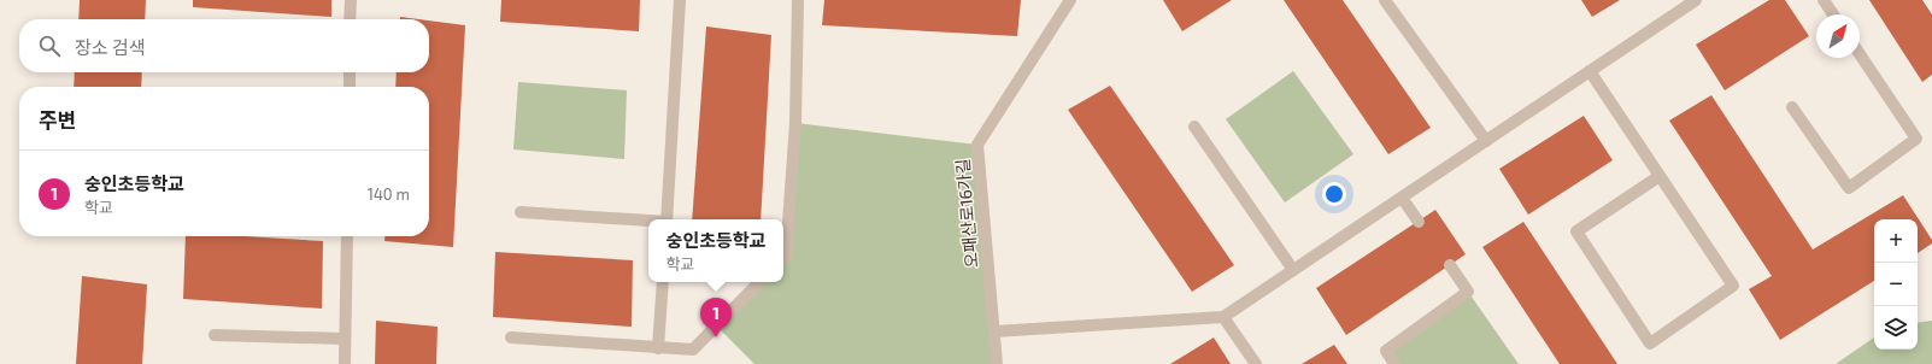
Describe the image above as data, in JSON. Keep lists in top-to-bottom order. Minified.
{"streets":{"street":["오패산로16가길"]},"north":"top right","page":{"search":"장소 검색","heading":"주변","list":[{"mark":"1","name":"숭인초등학교","note":"학교","value":"140 m"}],"map_buttons":["+","−"],"popup":["숭인초등학교","학교"],"pins":"1"}}
